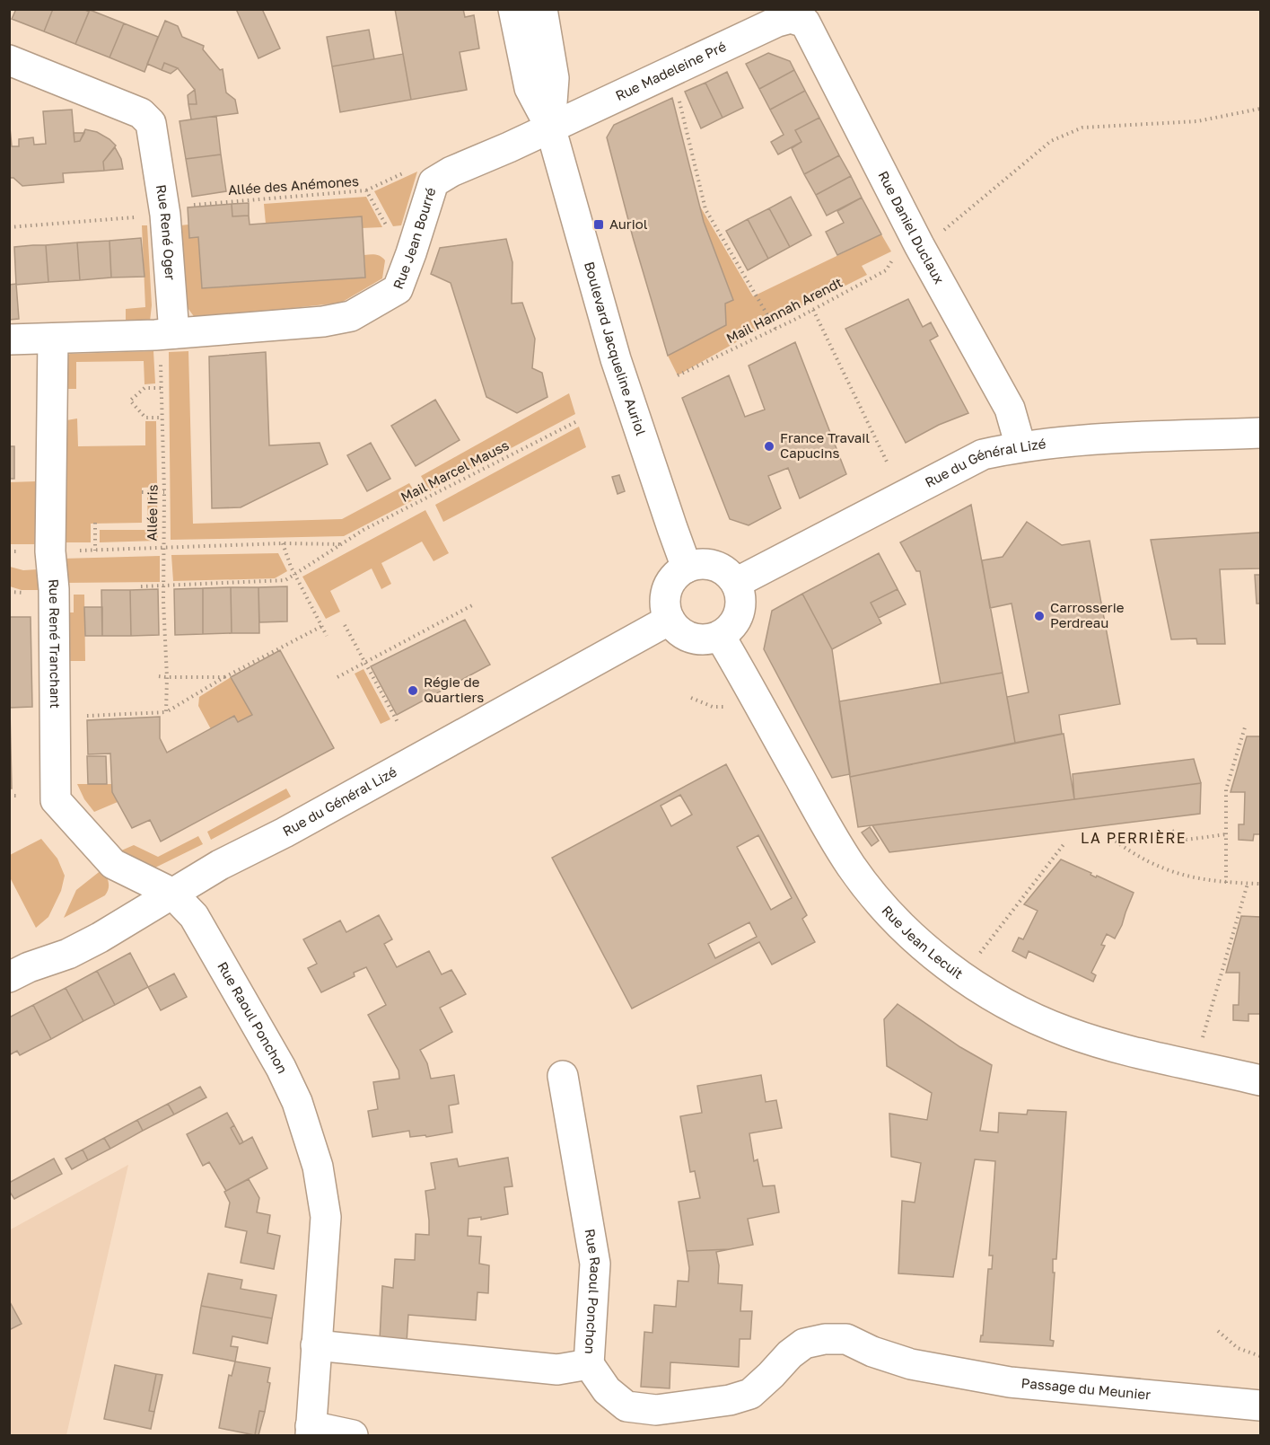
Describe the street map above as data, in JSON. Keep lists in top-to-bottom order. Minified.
{"streets":{"street":["Rue Madeleine Pré","Rue Daniel Duclaux","Rue René Oger","Rue Jean Bourré","Boulevard Jacqueline Auriol","Rue du Général Lizé","Rue René Tranchant","Rue Jean Lecuit","Rue Raoul Ponchon","Passage du Meunier"],"path":["Allée des Anémones","Mail Hannah Arendt","Mail Marcel Mauss","Allée Iris"]},"crossings":[["Rue Madeleine Pré","Rue Daniel Duclaux"],["Rue Madeleine Pré","Rue Jean Bourré"],["Rue Madeleine Pré","Boulevard Jacqueline Auriol"],["Rue Daniel Duclaux","Rue du Général Lizé"],["Rue René Oger","Rue Jean Bourré"],["Rue Jean Bourré","Boulevard Jacqueline Auriol"],["Boulevard Jacqueline Auriol","Rue du Général Lizé"],["Boulevard Jacqueline Auriol","Rue Jean Lecuit"],["Rue du Général Lizé","Rue René Tranchant"],["Rue du Général Lizé","Rue Jean Lecuit"],["Rue du Général Lizé","Rue Raoul Ponchon"],["Mail Marcel Mauss","Allée Iris"],["Rue René Tranchant","Rue Raoul Ponchon"],["Rue Raoul Ponchon","Passage du Meunier"]],"districts":["LA PERRIÈRE"],"places":{"transit":["Auriol"],"other":["France Travail Capucins","Carrosserie Perdreau","Régie de Quartiers"]}}
